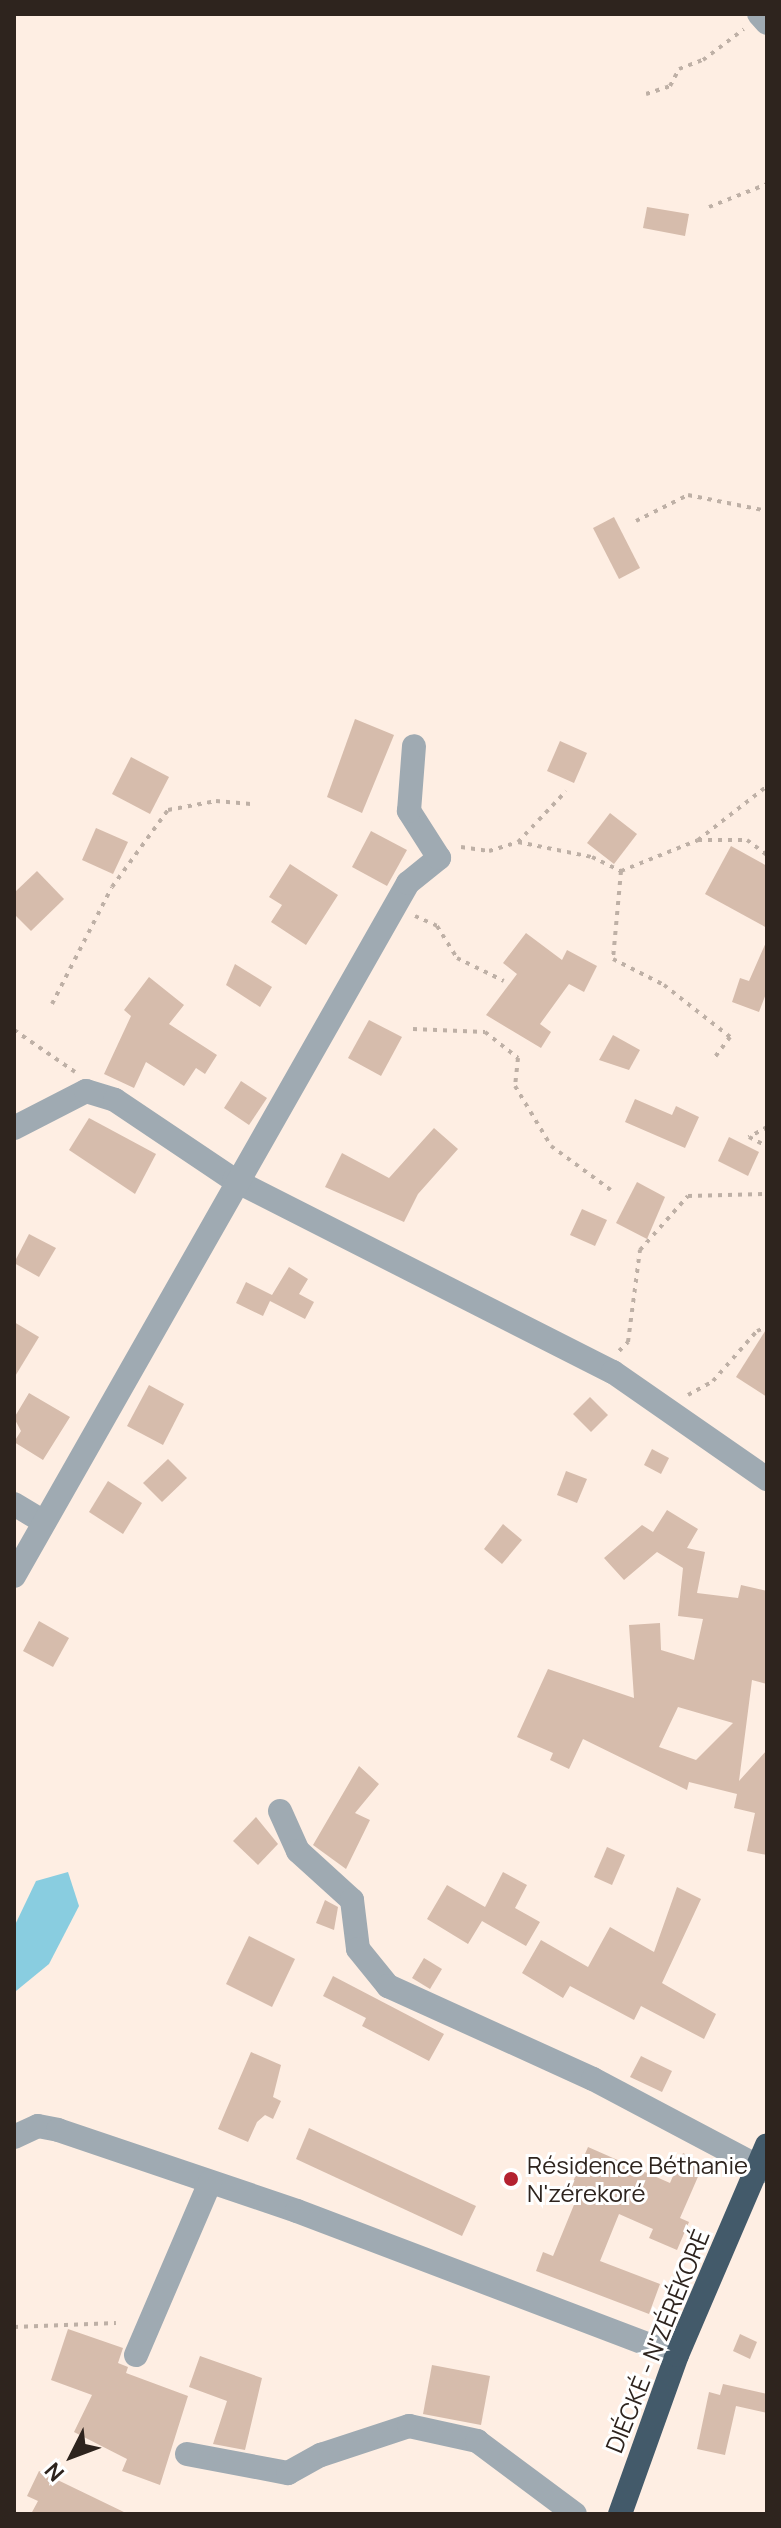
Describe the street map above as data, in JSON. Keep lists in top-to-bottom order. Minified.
{"streets":{"highway":["DIÉCKÉ - N'ZÉRÉKORÉ"]},"places":["Résidence Béthanie N'zérekoré"],"north":"bottom left"}
